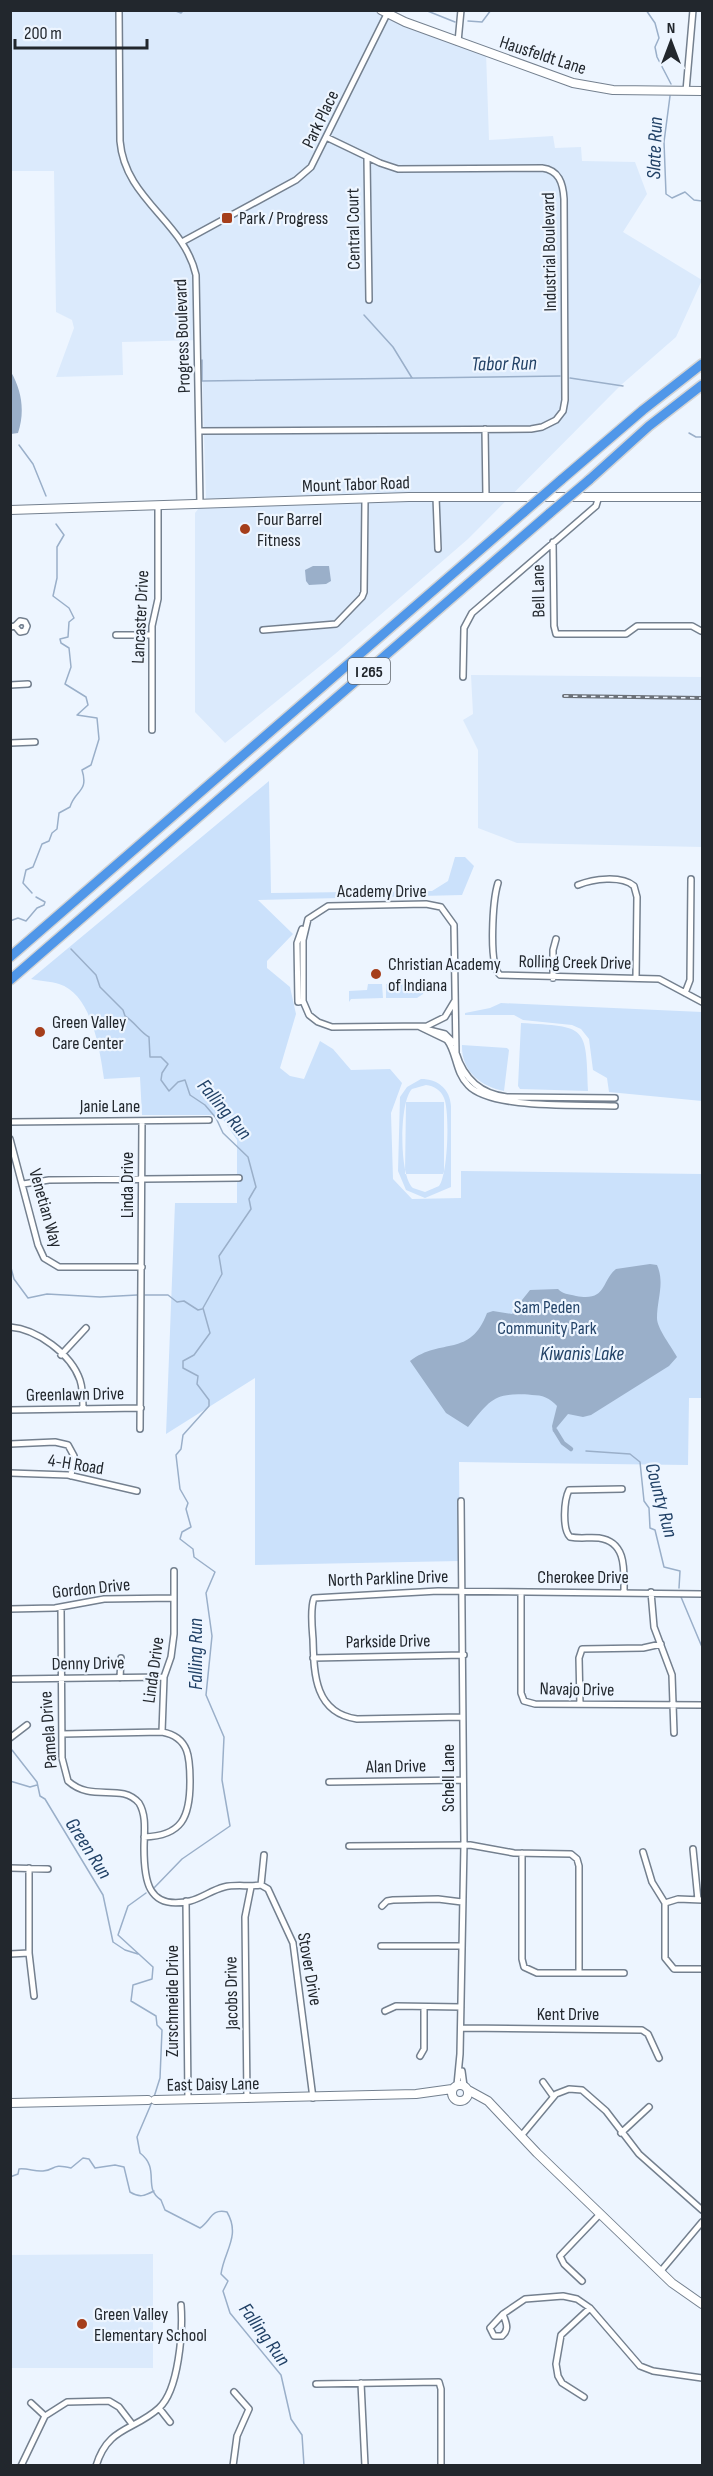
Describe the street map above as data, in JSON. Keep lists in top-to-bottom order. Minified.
{"streets":{"highway":["I 265"],"street":["Hausfeldt Lane","Park Place","Central Court","Industrial Boulevard","Progress Boulevard","Mount Tabor Road","Bell Lane","Lancaster Drive","Academy Drive","Rolling Creek Drive","Janie Lane","Linda Drive","Venetian Way","Greenlawn Drive","4-H Road","Cherokee Drive","North Parkline Drive","Gordon Drive","Parkside Drive","Denny Drive","Navajo Drive","Pamela Drive","Alan Drive","Schell Lane","Stover Drive","Jacobs Drive","Zurschmeide Drive","Kent Drive","East Daisy Lane"]},"crossings":[["Hausfeldt Lane","Park Place"],["Park Place","Industrial Boulevard"],["Park Place","Progress Boulevard"],["Central Court","Industrial Boulevard"],["Industrial Boulevard","Progress Boulevard"],["Progress Boulevard","Mount Tabor Road"],["Mount Tabor Road","Bell Lane"],["Mount Tabor Road","Lancaster Drive"],["Janie Lane","Linda Drive"],["Linda Drive","Venetian Way"],["Linda Drive","Greenlawn Drive"],["Linda Drive","Gordon Drive"],["Linda Drive","Denny Drive"],["Cherokee Drive","North Parkline Drive"],["Cherokee Drive","Navajo Drive"],["Cherokee Drive","Schell Lane"],["North Parkline Drive","Parkside Drive"],["North Parkline Drive","Schell Lane"],["Gordon Drive","Pamela Drive"],["Parkside Drive","Schell Lane"],["Denny Drive","Pamela Drive"],["Pamela Drive","Zurschmeide Drive"],["Alan Drive","Schell Lane"],["Schell Lane","Kent Drive"],["Schell Lane","East Daisy Lane"],["Stover Drive","East Daisy Lane"],["Jacobs Drive","East Daisy Lane"],["Zurschmeide Drive","East Daisy Lane"]],"water":["Slate Run","Tabor Run","Falling Run","Kiwanis Lake","County Run","Green Run"],"parks":["Sam Peden Community Park"],"places":{"transit":["Park / Progress"],"other":["Four Barrel Fitness","Christian Academy of Indiana","Green Valley Care Center","Green Valley Elementary School"]},"scale_bar":"200 m","north":"top"}
